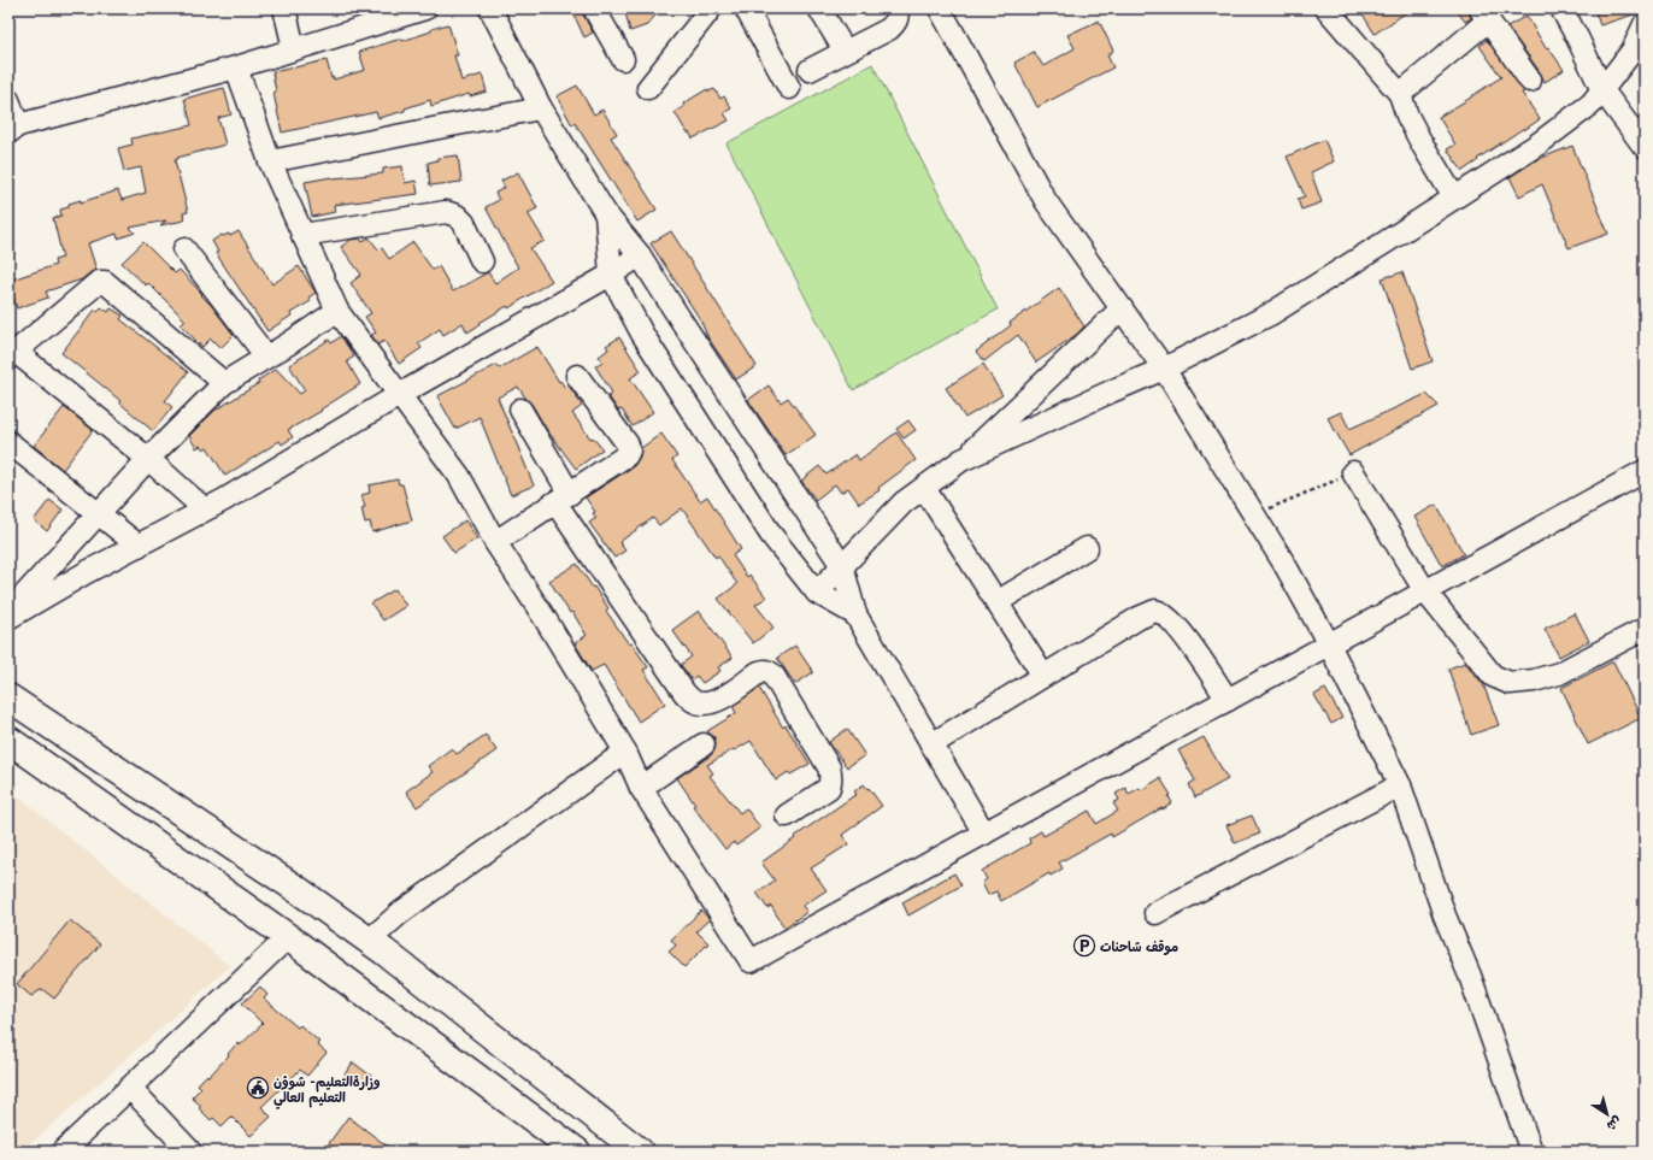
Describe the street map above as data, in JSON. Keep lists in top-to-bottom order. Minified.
{"places":{"parking":["موقف شاحنات"],"public building":["وزارةالتعليم- شوؤن التعليم العالي"]},"north":"bottom right"}
